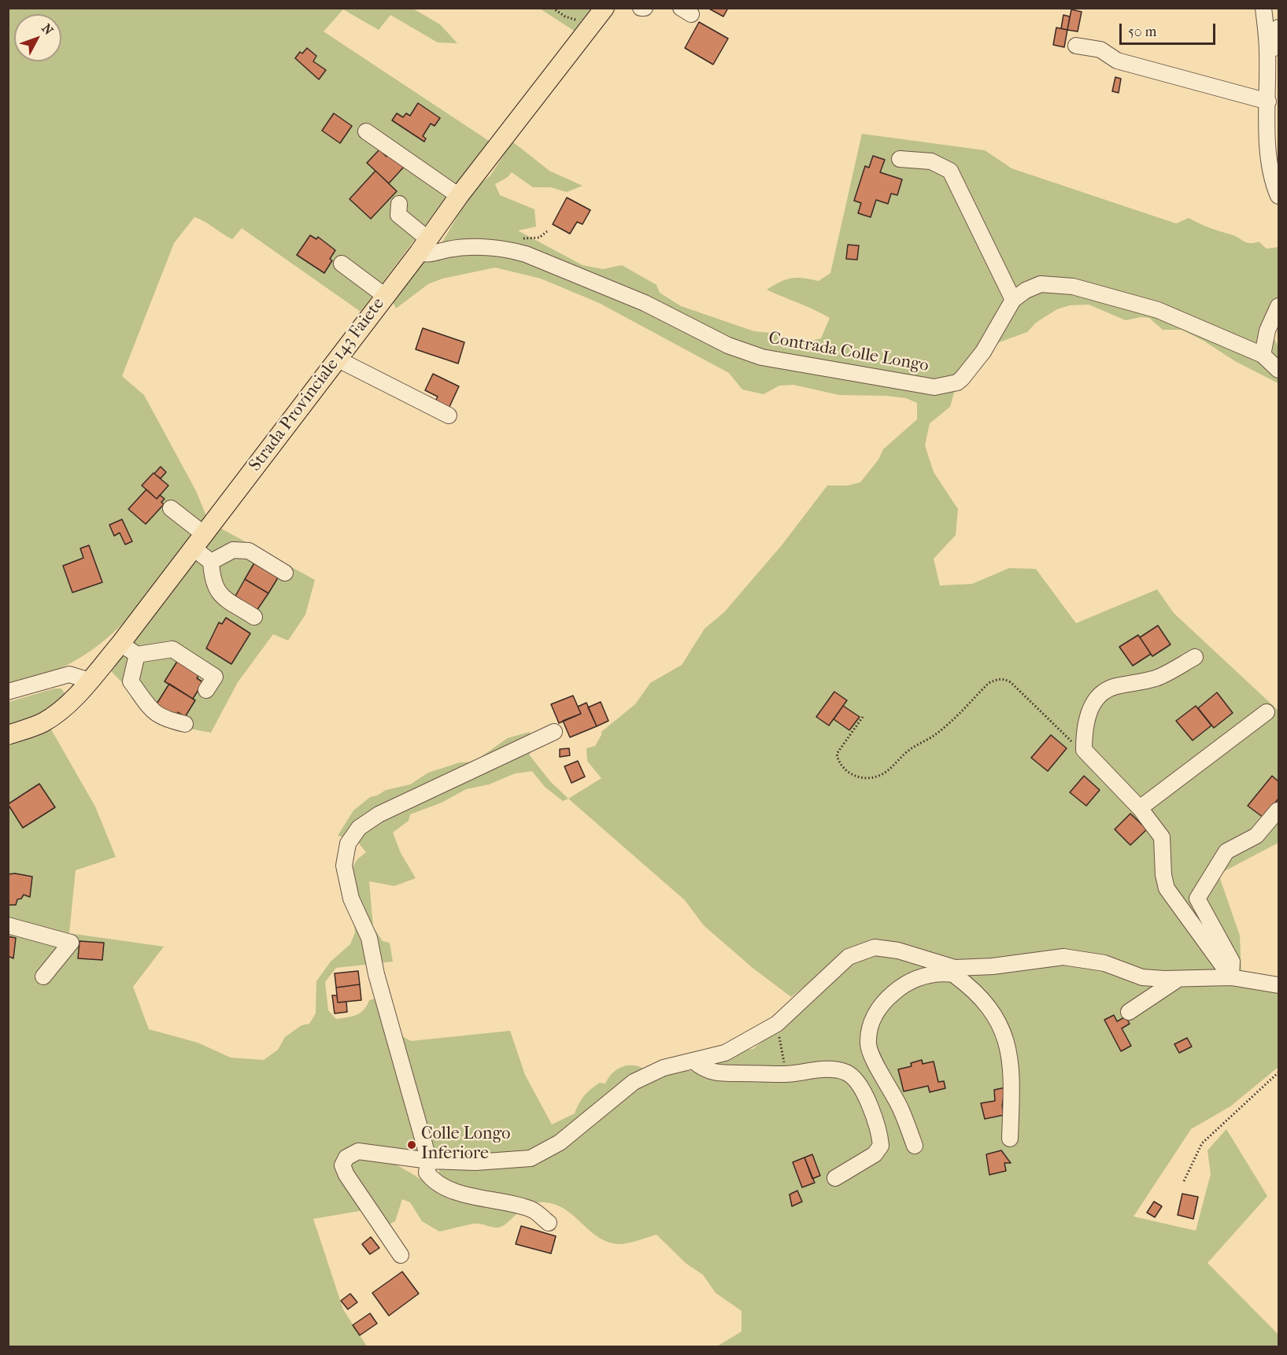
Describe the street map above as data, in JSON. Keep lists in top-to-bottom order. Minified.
{"streets":{"main road":["Strada Provinciale 143 Faiete"],"street":["Contrada Colle Longo"]},"crossings":[["Contrada Colle Longo","Strada Provinciale 143 Faiete"]],"places":["Colle Longo Inferiore"],"scale_bar":"50 m","north":"top right"}
